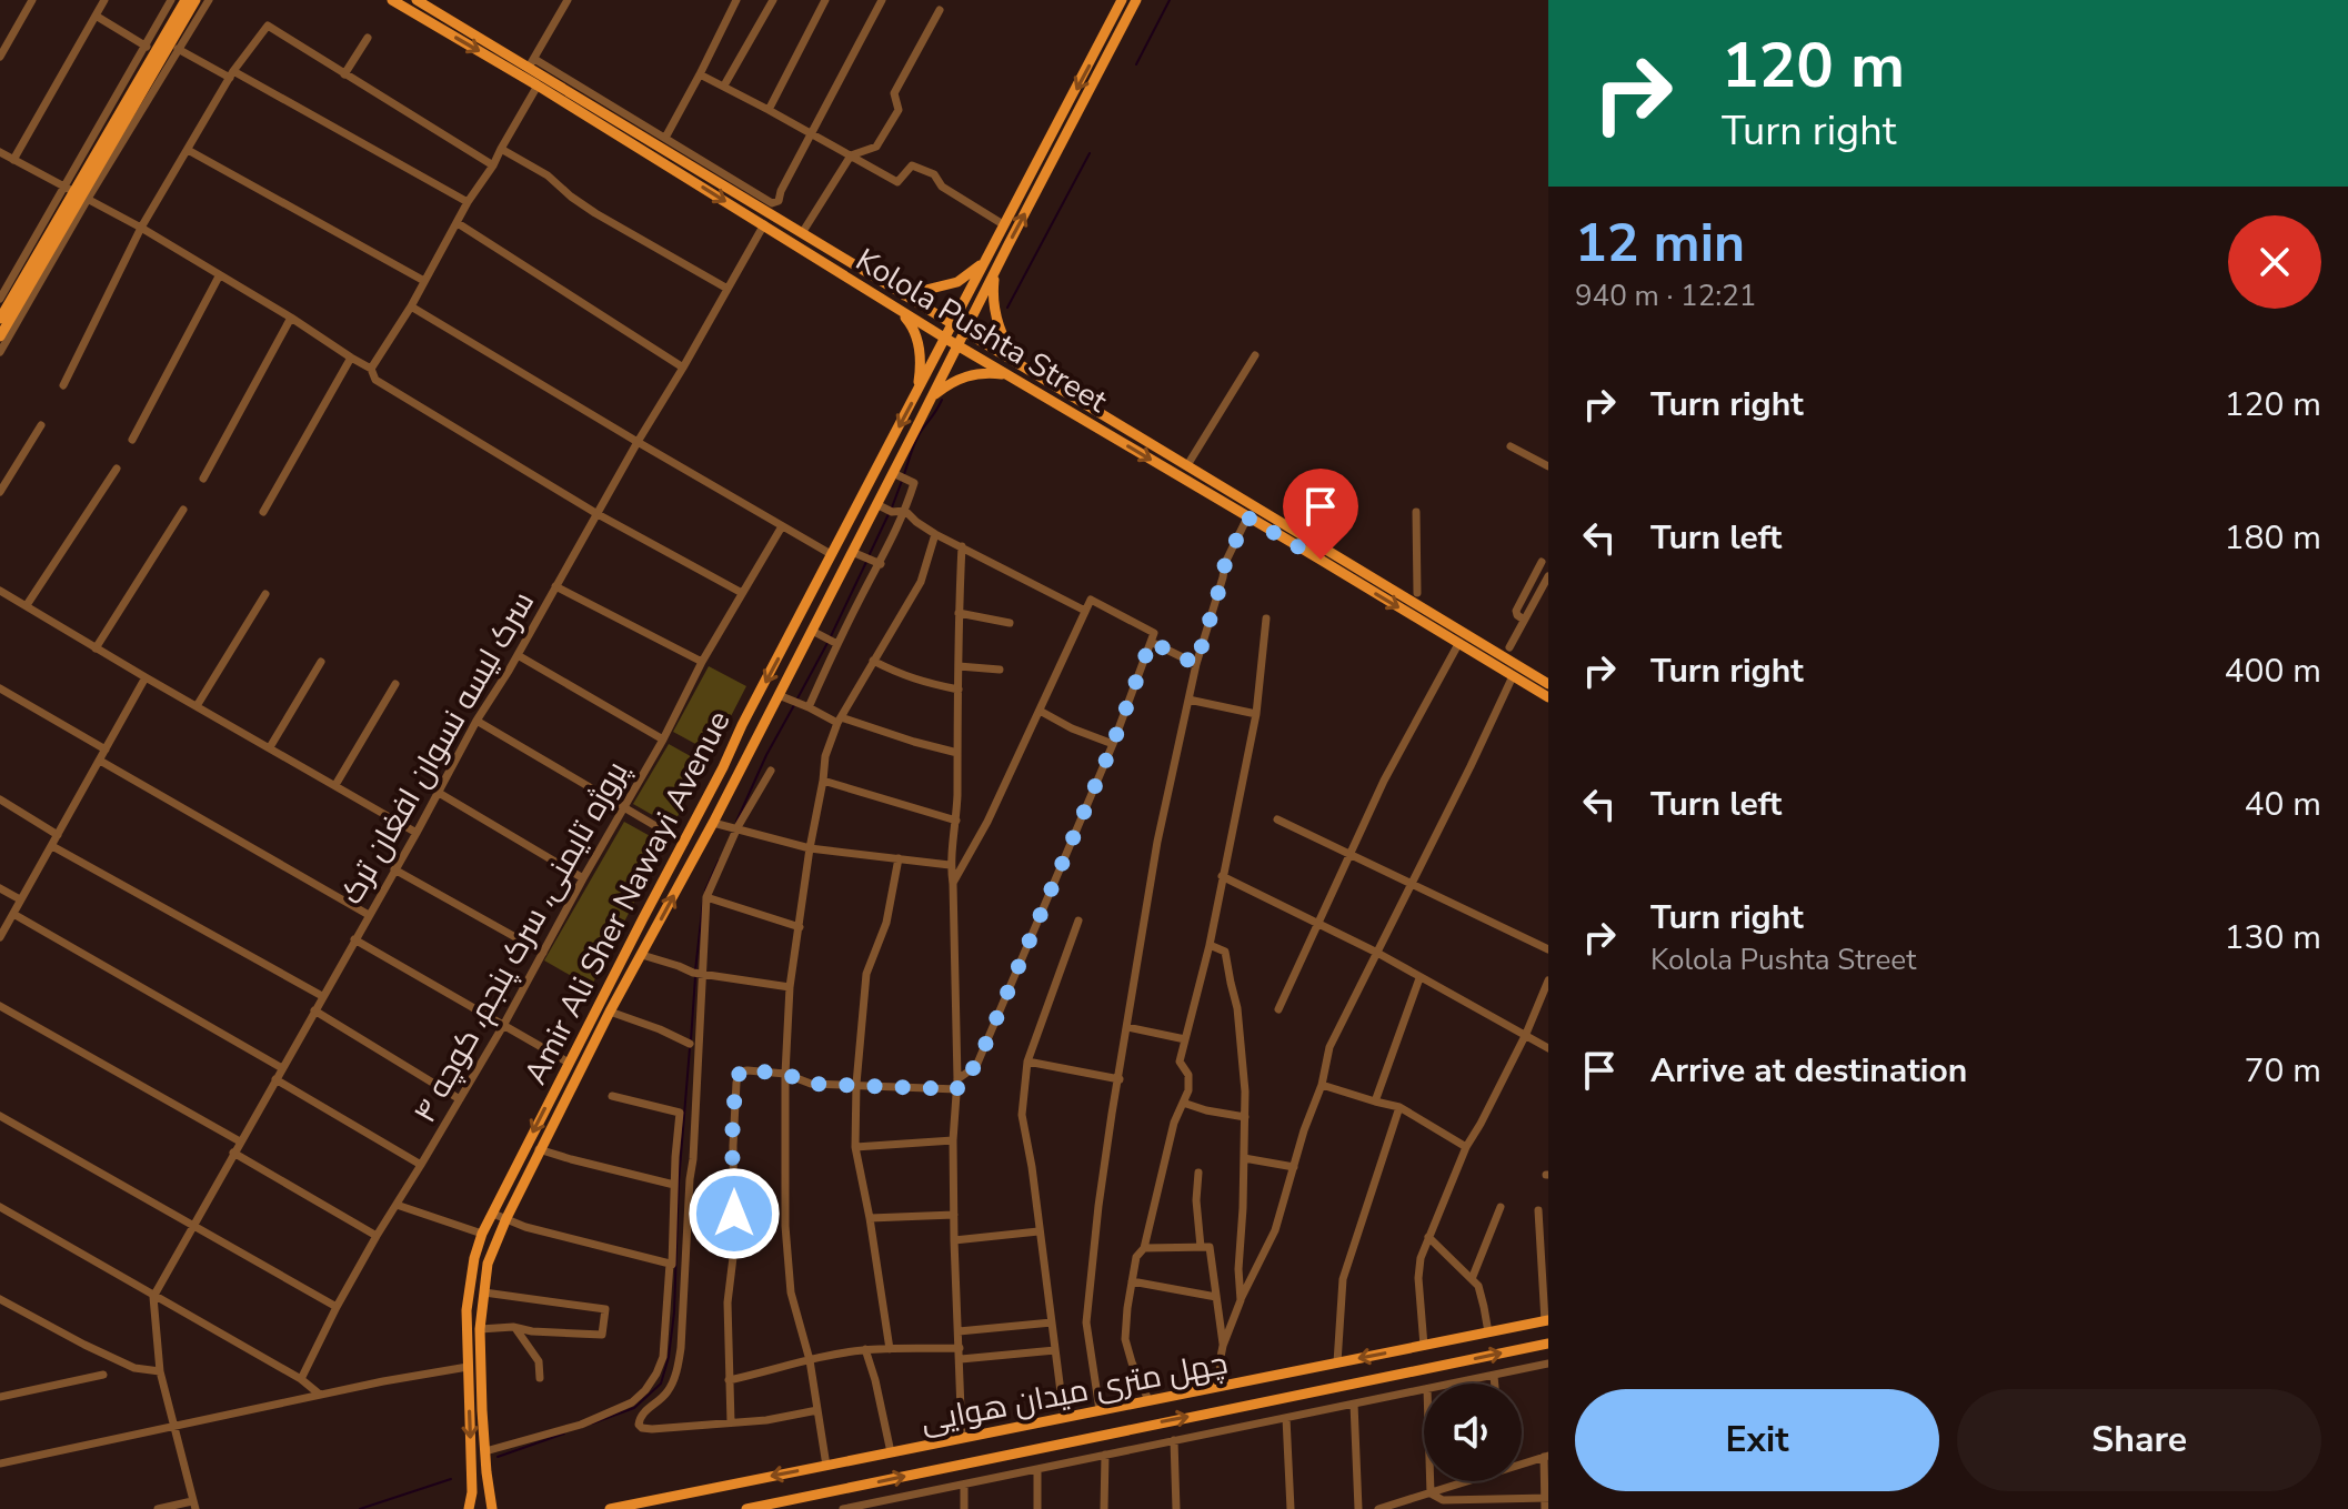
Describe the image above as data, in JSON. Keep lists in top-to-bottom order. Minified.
{"streets":{"main road":["Kolola Pushta Street","Amir Ali Sher Nawayi Avenue","چهل متری میدان هوایی"],"street":["سرک لیسه نسوان افغان‌ ترک","پروژه تایمنی، سرک پنجم، کوچه ۴"]},"crossings":[["Kolola Pushta Street","سرک لیسه نسوان افغان‌ ترک"],["Kolola Pushta Street","Amir Ali Sher Nawayi Avenue"]],"page":{"turn":["120 m","Turn right"],"heading":["12 min","940 m · 12:21"],"list":[{"name":"Turn right","value":"120 m"},{"name":"Turn left","value":"180 m"},{"name":"Turn right","value":"400 m"},{"name":"Turn left","value":"40 m"},{"name":"Turn right","note":"Kolola Pushta Street","value":"130 m"},{"name":"Arrive at destination","value":"70 m"}],"buttons":["Exit","Share"]}}
